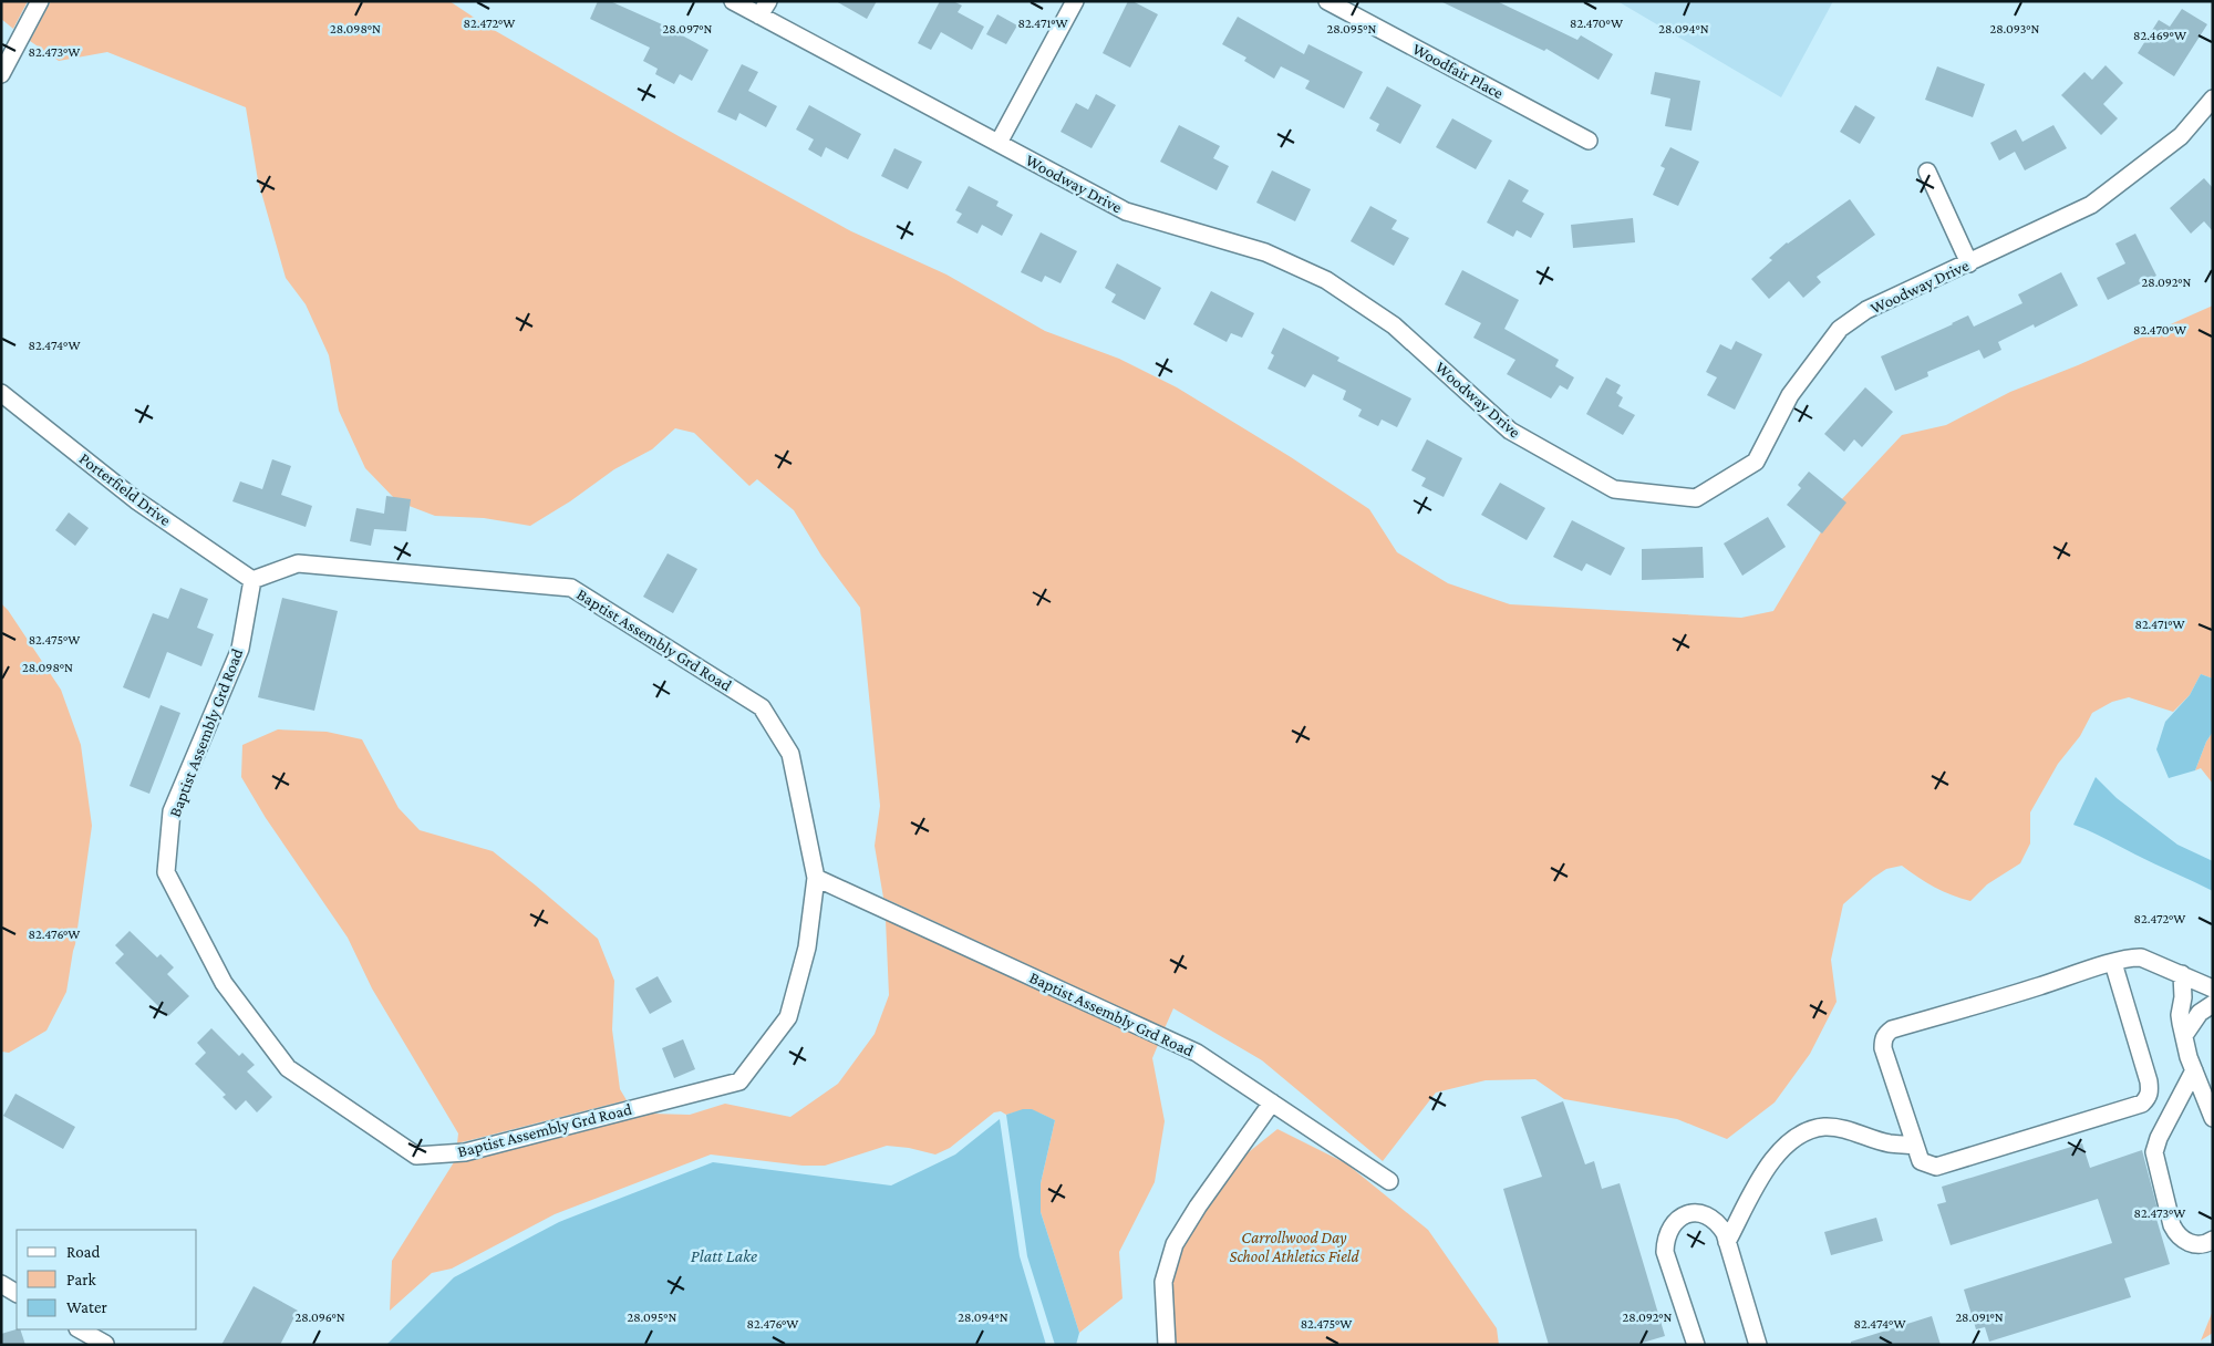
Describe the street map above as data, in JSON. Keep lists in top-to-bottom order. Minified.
{"streets":{"street":["Woodfair Place","Woodway Drive","Porterfield Drive","Baptist Assembly Grd Road"]},"crossings":[["Porterfield Drive","Baptist Assembly Grd Road"]],"water":["Platt Lake"],"parks":["Carrollwood Day School Athletics Field"],"legend":["Road","Park","Water"],"coordinates":["82.472°W","82.471°W","82.470°W","28.098°N","28.097°N","28.095°N","28.094°N","28.093°N","82.469°W","82.473°W","28.092°N","82.474°W","82.475°W","82.476°W","28.096°N","28.091°N"]}
